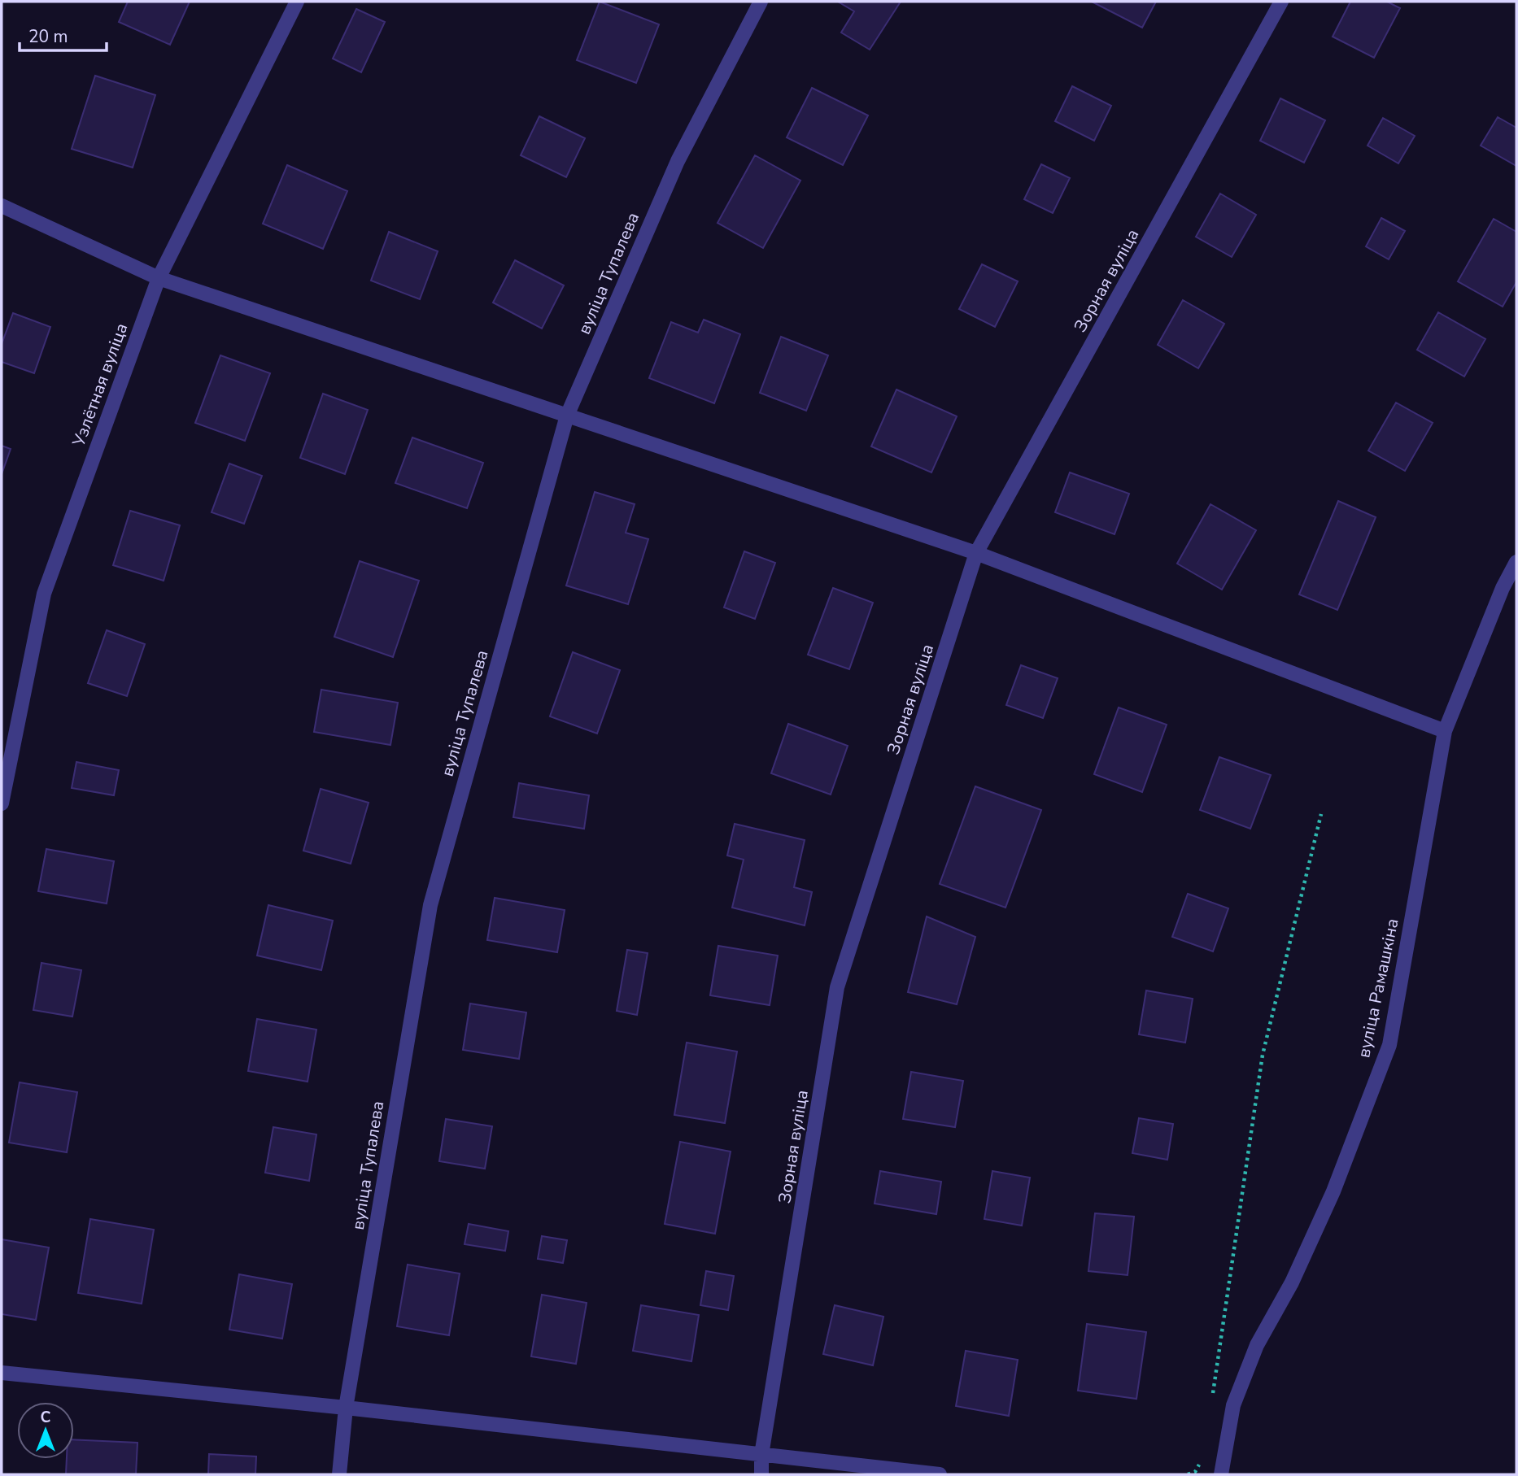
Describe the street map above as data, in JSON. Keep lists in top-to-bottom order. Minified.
{"streets":{"street":["вуліца Тупалева","Зорная вуліца","Узлётная вуліца","вуліца Рамашкіна"]},"scale_bar":"20 m","north":"top"}
